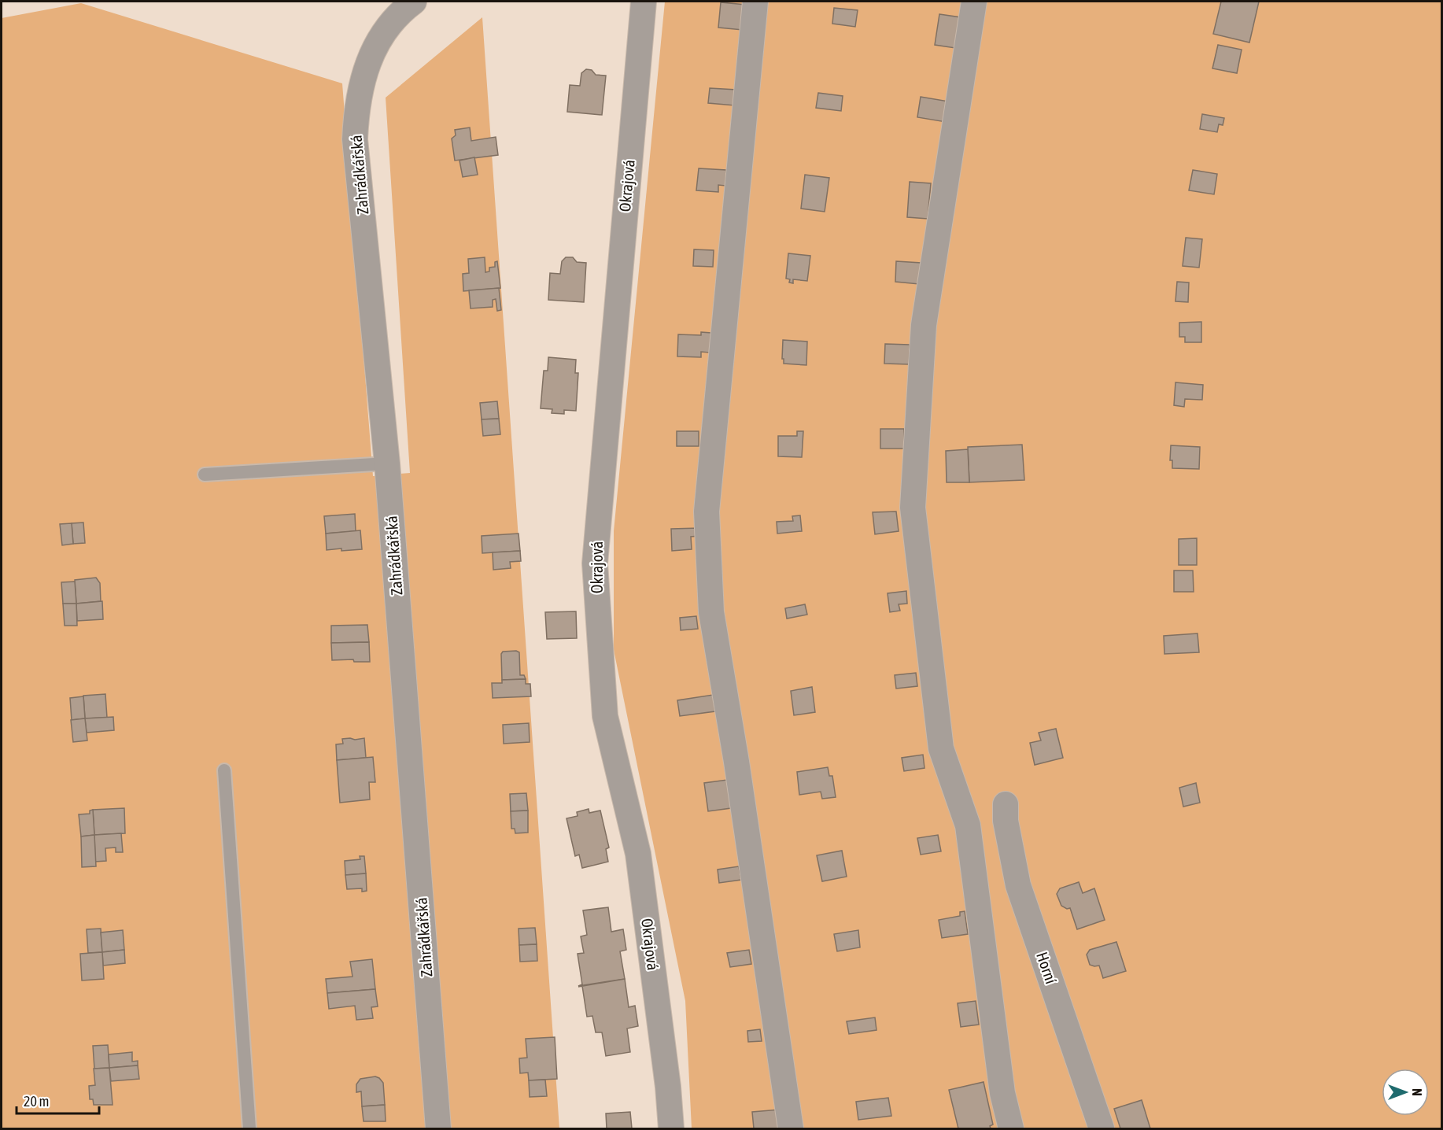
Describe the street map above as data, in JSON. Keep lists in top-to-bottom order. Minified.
{"streets":{"street":["Zahrádkářská","Okrajová","Horní"]},"scale_bar":"20 m","north":"right"}
